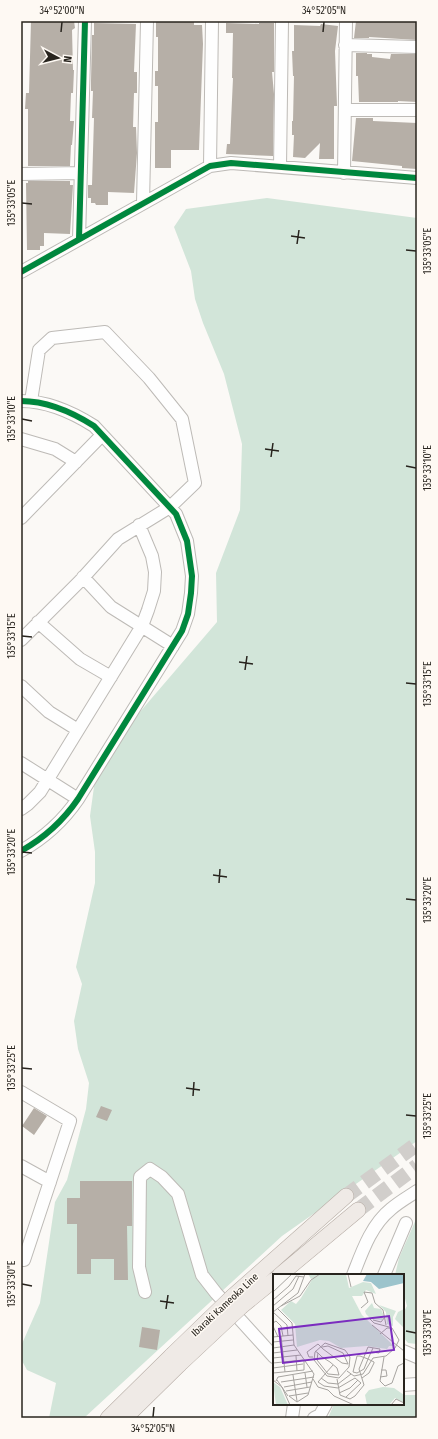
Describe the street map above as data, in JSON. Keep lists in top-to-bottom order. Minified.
{"streets":{"main road":["Ibaraki Kameoka Line"]},"north":"right","coordinates":["34°52'00\"N","34°52'05\"N","135°33'05\"E","135°33'10\"E","135°33'15\"E","135°33'20\"E","135°33'25\"E","135°33'30\"E"]}
